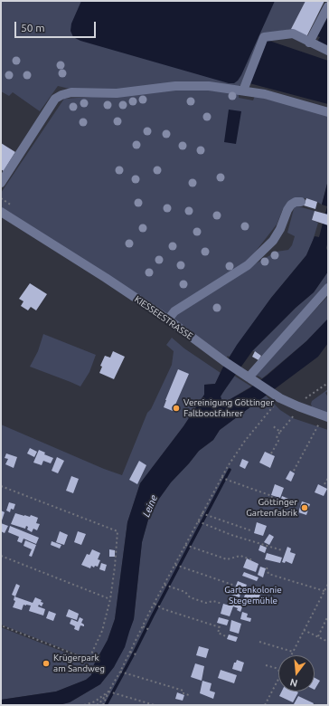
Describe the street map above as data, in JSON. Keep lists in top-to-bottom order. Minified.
{"streets":{"street":["KIESSEESTRASSE"]},"water":["Leine"],"parks":["Gartenkolonie Stegemühle"],"places":["Vereinigung Göttinger Faltbootfahrer","Göttinger Gartenfabrik","Krügerpark am Sandweg"],"scale_bar":"50 m","north":"bottom"}
